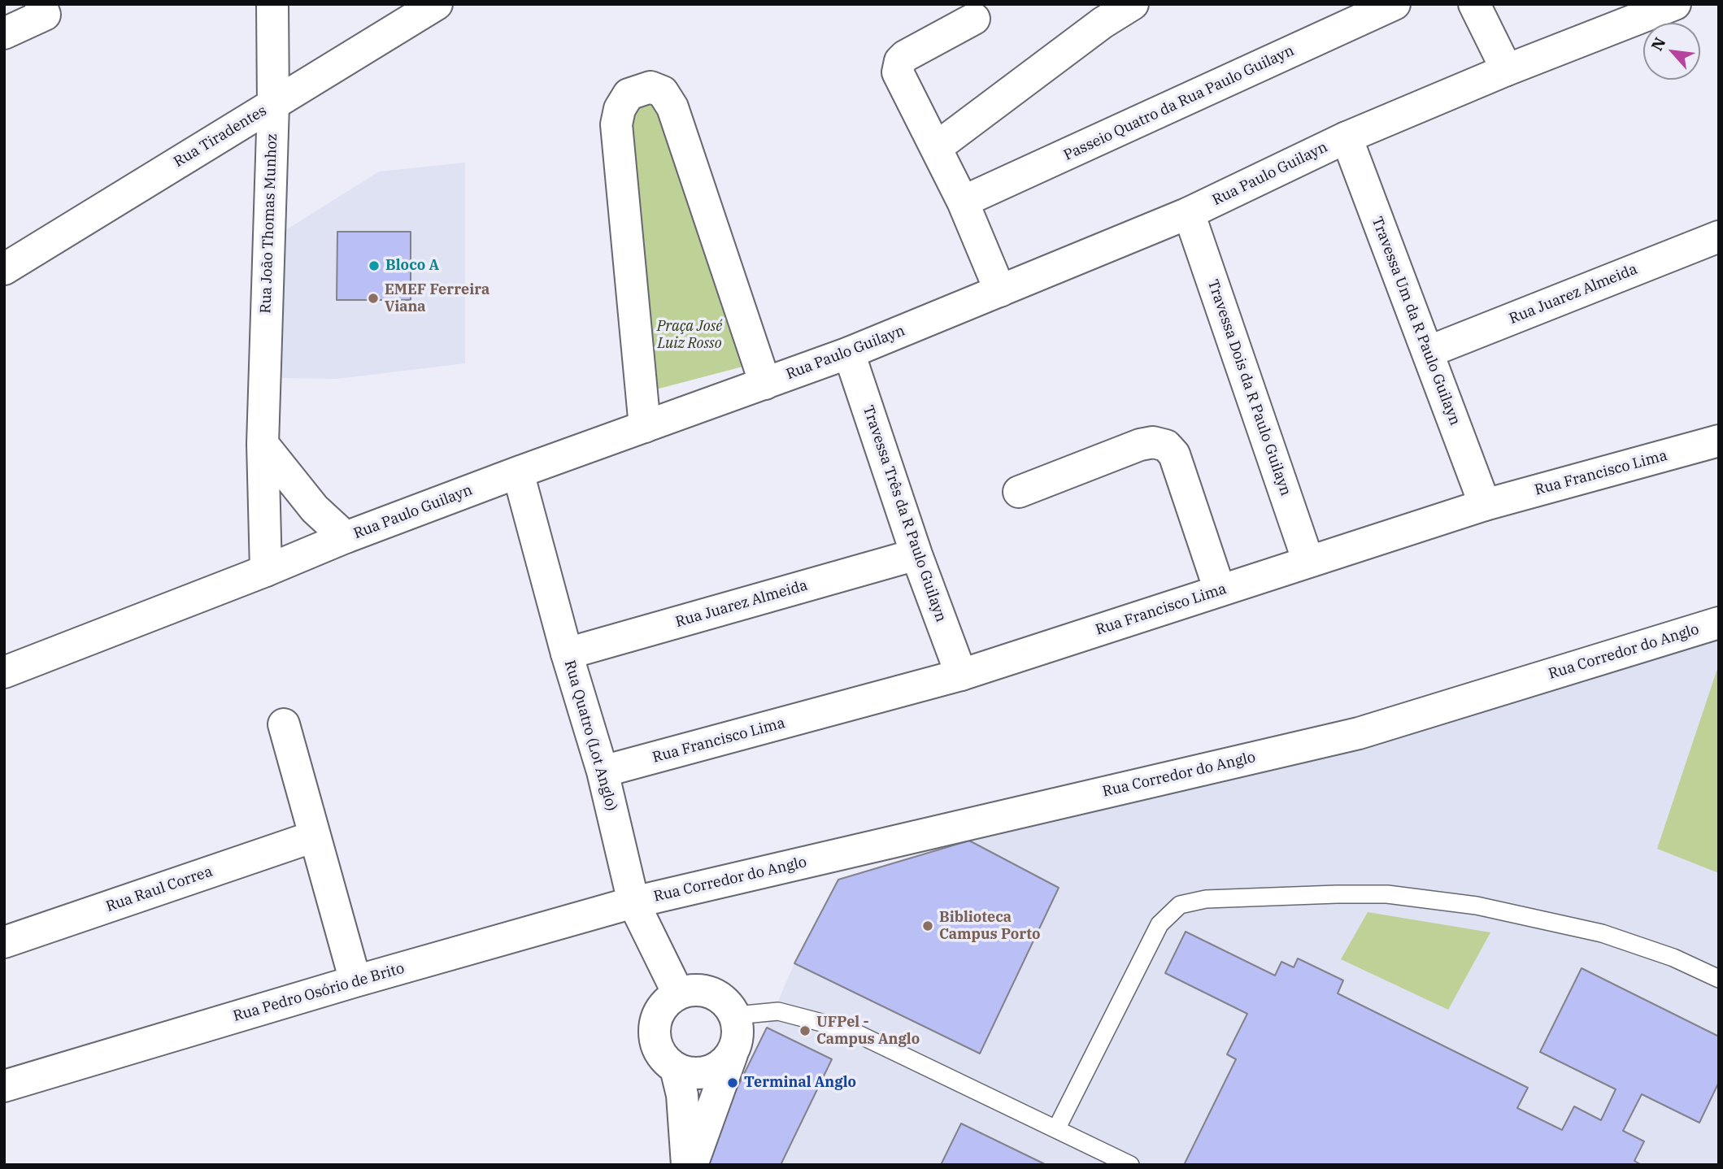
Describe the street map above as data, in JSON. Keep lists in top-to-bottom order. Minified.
{"streets":{"street":["Passeio Quatro da Rua Paulo Guilayn","Rua Tiradentes","Rua Paulo Guilayn","Rua João Thomas Munhoz","Rua Juarez Almeida","Travessa Um da R Paulo Guilayn","Travessa Dois da R Paulo Guilayn","Rua Francisco Lima","Travessa Três da R Paulo Guilayn","Rua Corredor do Anglo","Rua Quatro (Lot Anglo)","Rua Raul Correa","Rua Pedro Osório de Brito"]},"crossings":[["Rua Tiradentes","Rua João Thomas Munhoz"],["Rua Paulo Guilayn","Rua João Thomas Munhoz"],["Rua Paulo Guilayn","Travessa Um da R Paulo Guilayn"],["Rua Paulo Guilayn","Travessa Dois da R Paulo Guilayn"],["Rua Paulo Guilayn","Travessa Três da R Paulo Guilayn"],["Rua Paulo Guilayn","Rua Quatro (Lot Anglo)"],["Rua Juarez Almeida","Travessa Um da R Paulo Guilayn"],["Rua Juarez Almeida","Travessa Três da R Paulo Guilayn"],["Rua Juarez Almeida","Rua Quatro (Lot Anglo)"],["Travessa Um da R Paulo Guilayn","Rua Francisco Lima"],["Travessa Dois da R Paulo Guilayn","Rua Francisco Lima"],["Rua Francisco Lima","Travessa Três da R Paulo Guilayn"],["Rua Francisco Lima","Rua Quatro (Lot Anglo)"],["Rua Corredor do Anglo","Rua Quatro (Lot Anglo)"],["Rua Corredor do Anglo","Rua Pedro Osório de Brito"],["Rua Quatro (Lot Anglo)","Rua Pedro Osório de Brito"]],"parks":["Praça José Luiz Rosso"],"places":["Bloco A","EMEF Ferreira Viana","Biblioteca Campus Porto","UFPel - Campus Anglo","Terminal Anglo"],"north":"top left"}
